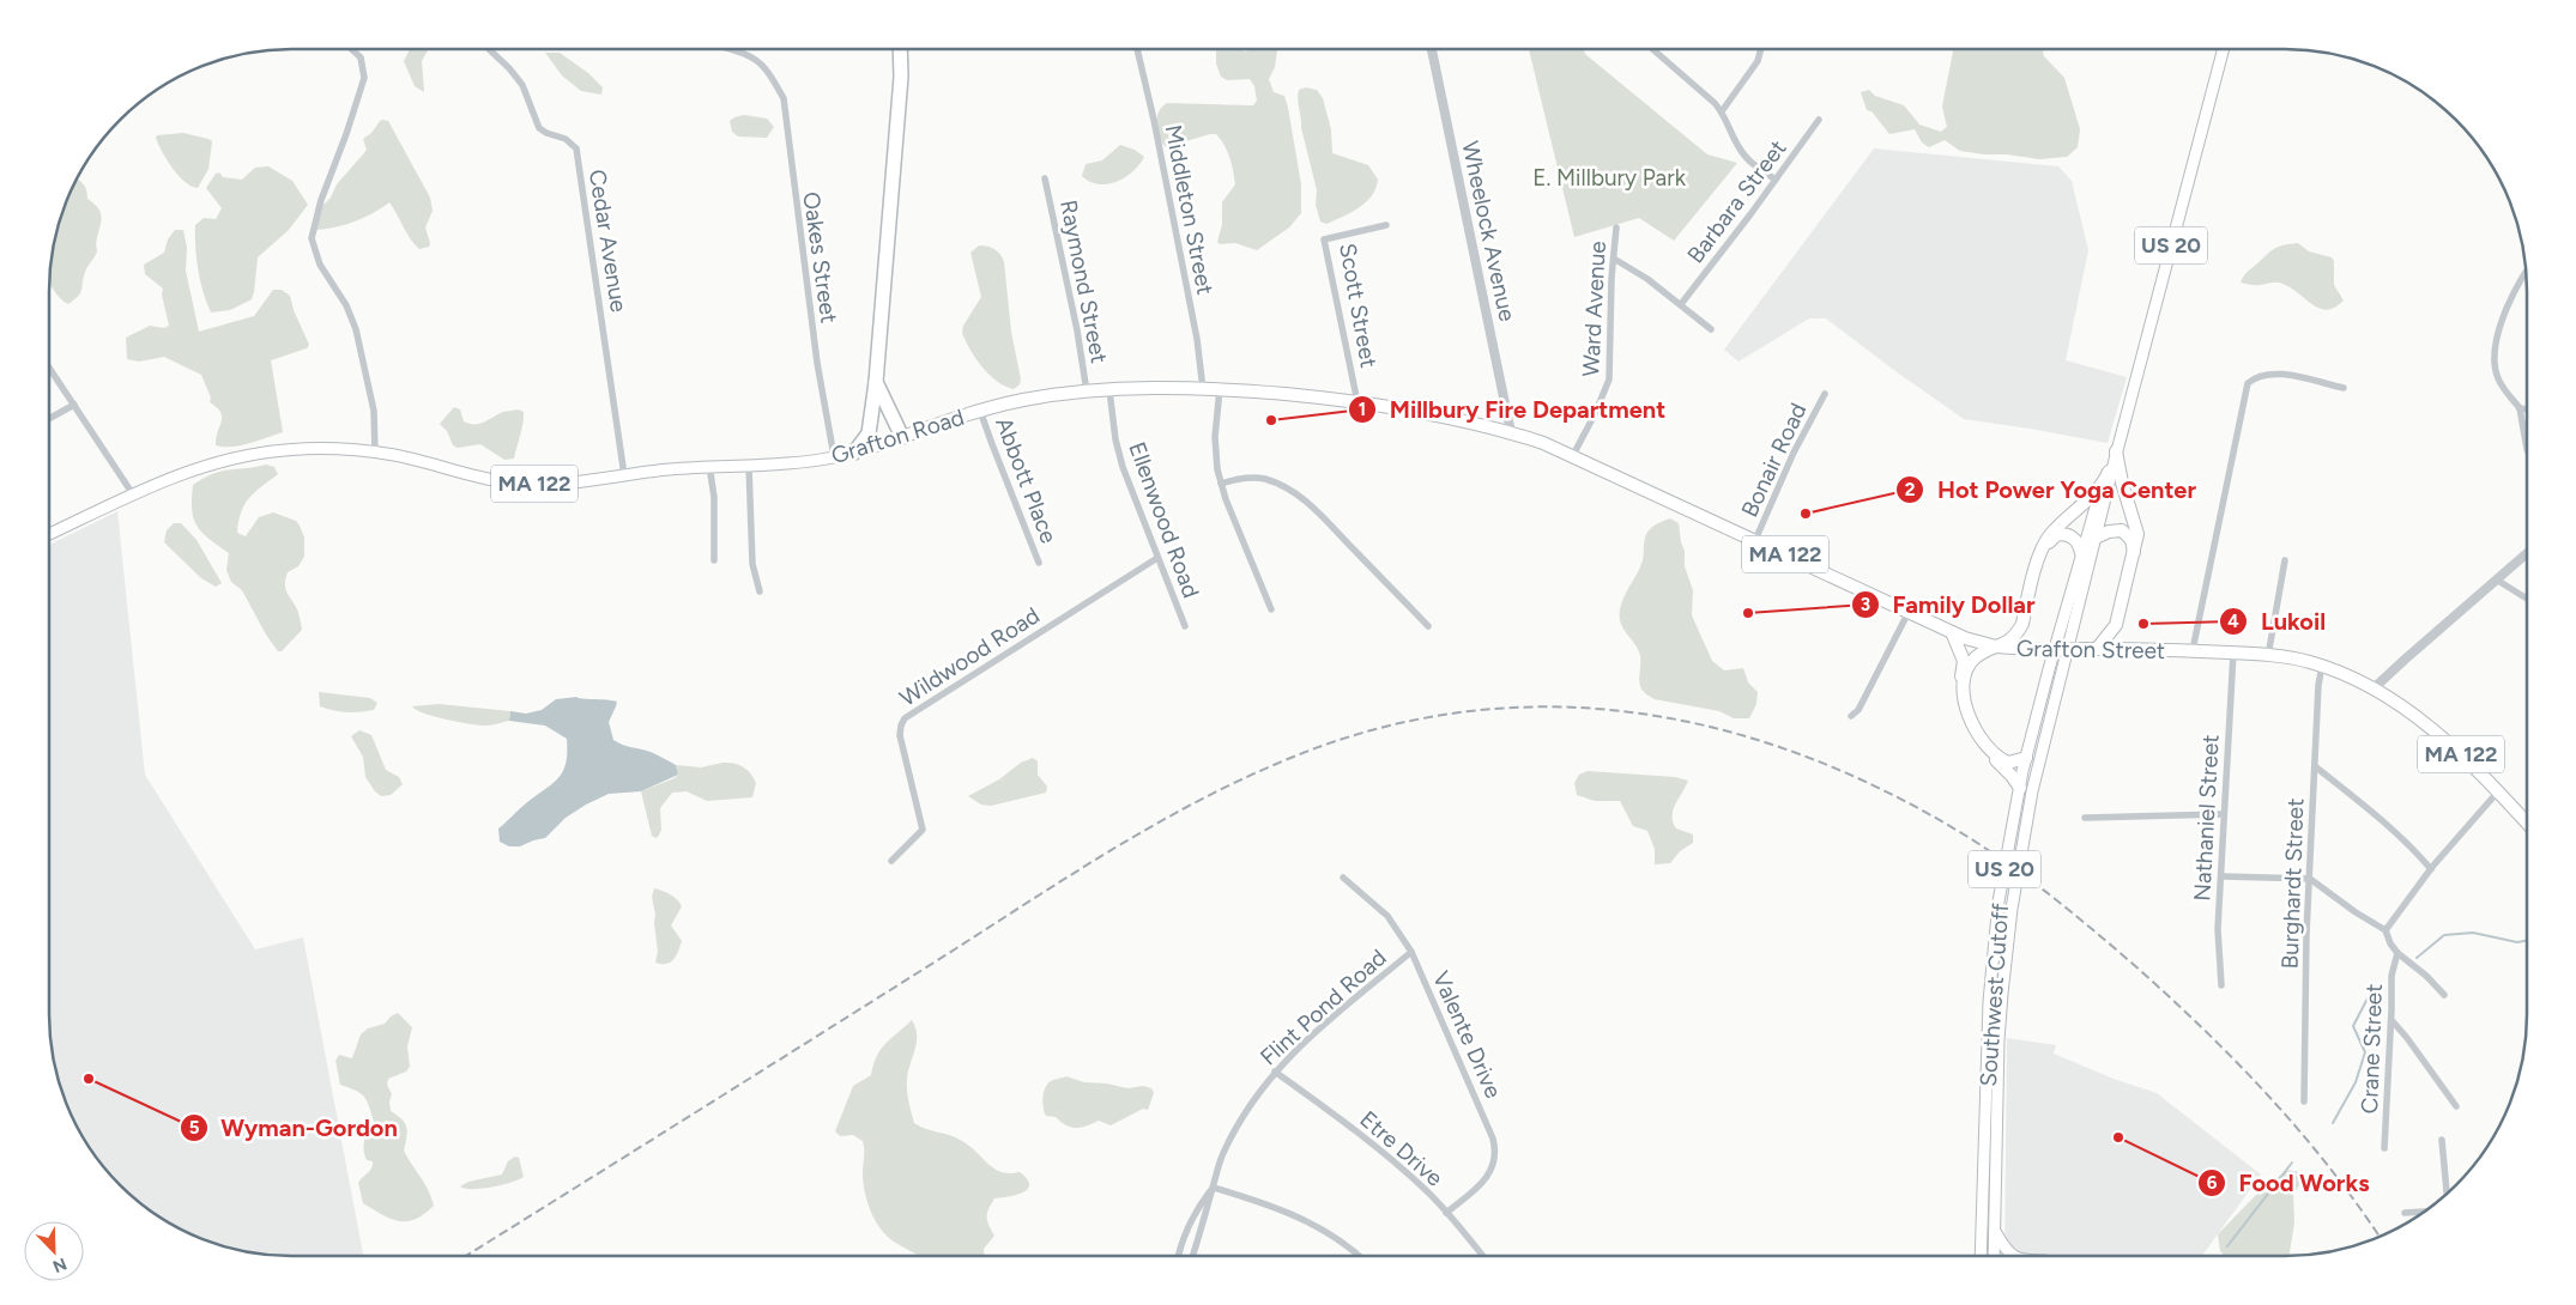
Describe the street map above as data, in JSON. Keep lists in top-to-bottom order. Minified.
{"streets":{"highway":["US 20","Grafton Road","MA 122","Grafton Street","Southwest Cutoff"],"street":["Barbara Street","Middleton Street","Wheelock Avenue","Cedar Avenue","Oakes Street","Raymond Street","Scott Street","Ward Avenue","Bonair Road","Abbott Place","Ellenwood Road","Wildwood Road","Nathaniel Street","Burghardt Street","Flint Pond Road","Valente Drive","Crane Street","Etre Drive"]},"crossings":[["Middleton Street","Grafton Road"],["Wheelock Avenue","Grafton Road"],["Cedar Avenue","Grafton Road"],["Oakes Street","Grafton Road"],["Raymond Street","Grafton Road"],["Scott Street","Grafton Road"],["Ward Avenue","Grafton Road"],["Grafton Road","Abbott Place"],["Grafton Road","MA 122"],["Grafton Road","Ellenwood Road"],["Grafton Road","Grafton Street"],["Bonair Road","Grafton Street"],["Ellenwood Road","Wildwood Road"],["Grafton Street","Nathaniel Street"],["Grafton Street","Burghardt Street"],["Flint Pond Road","Valente Drive"],["Flint Pond Road","Etre Drive"],["Valente Drive","Etre Drive"]],"parks":["E. Millbury Park"],"places":["Millbury Fire Department","Hot Power Yoga Center","Family Dollar","Lukoil","Wyman-Gordon","Food Works"],"north":"bottom right"}
